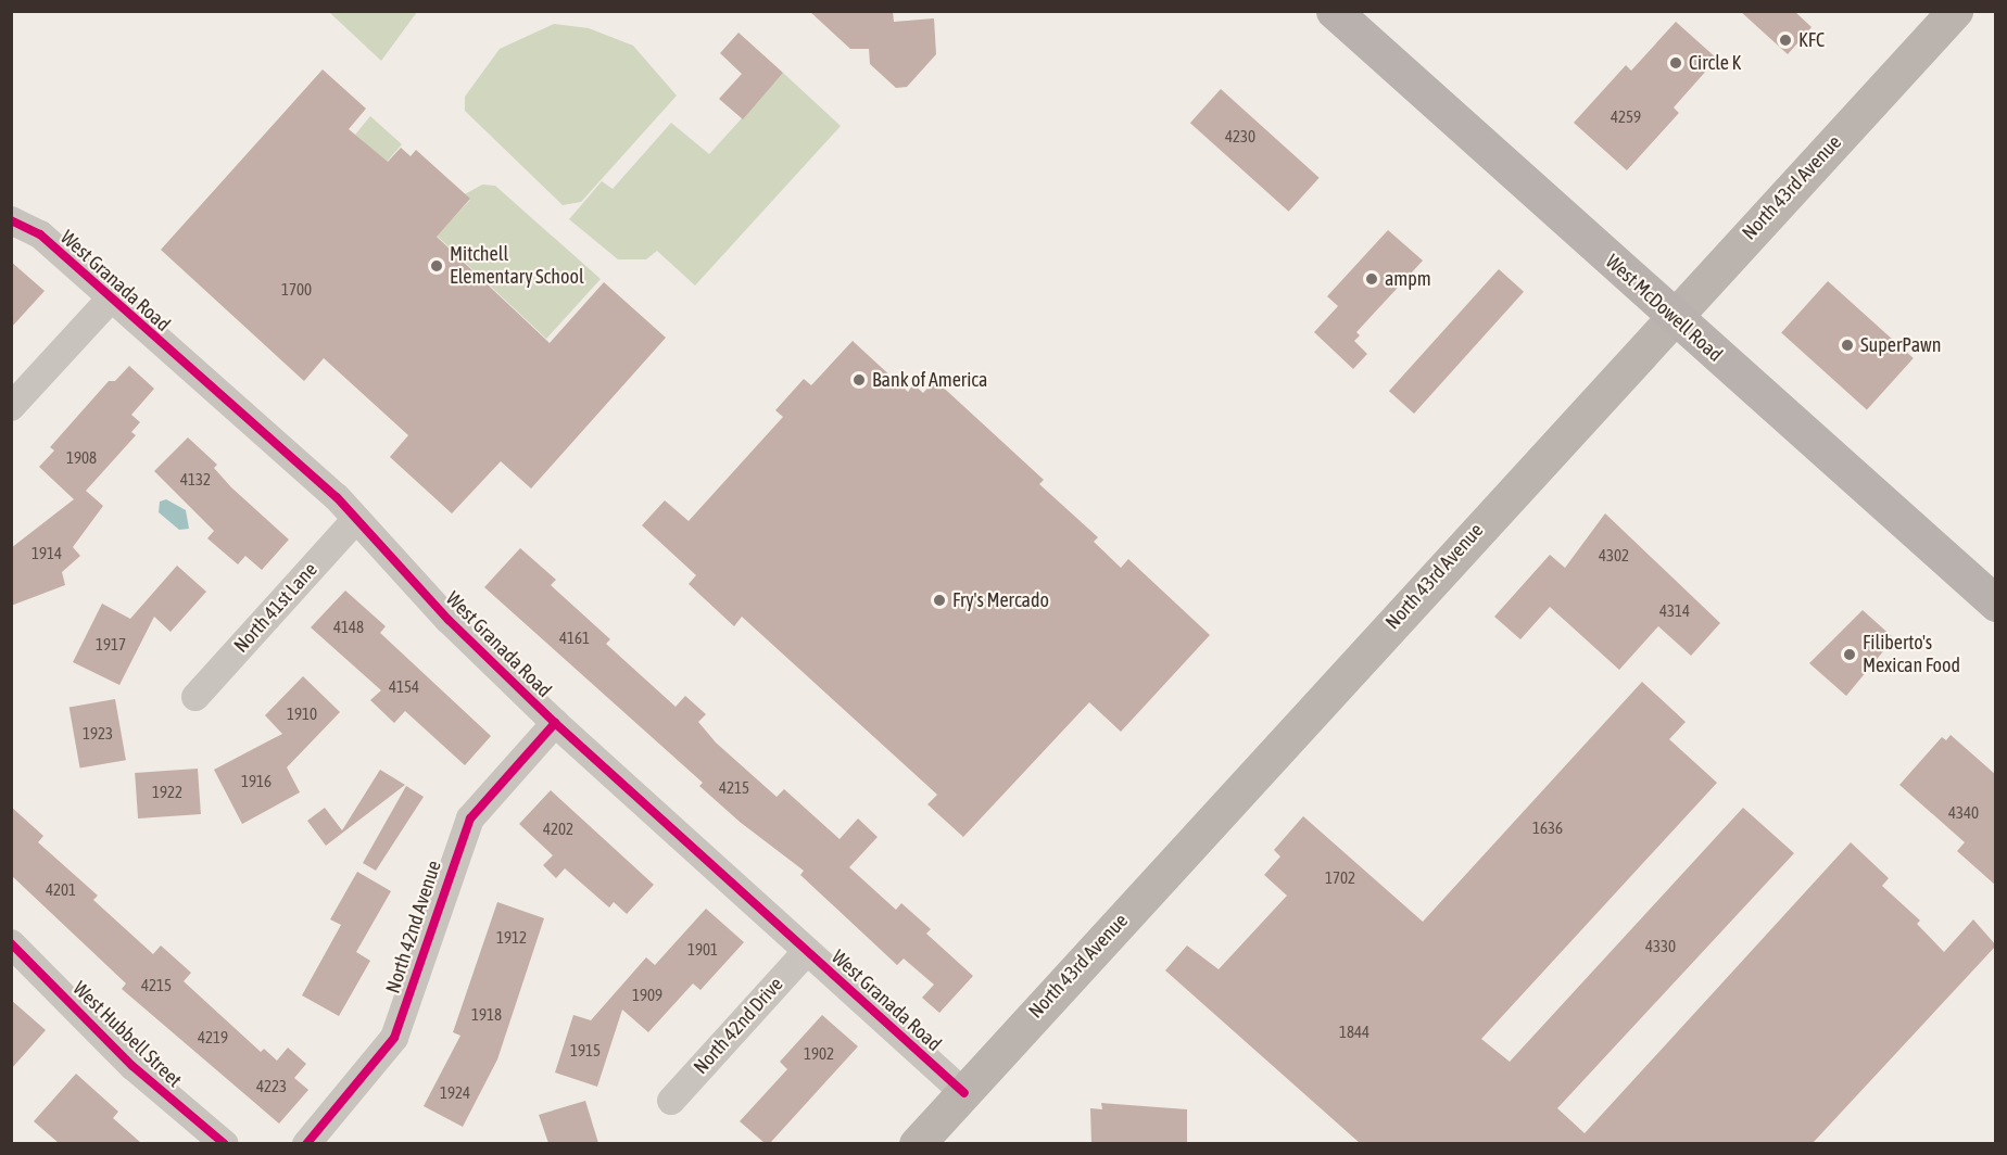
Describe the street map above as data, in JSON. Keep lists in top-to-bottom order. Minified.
{"streets":{"main road":["North 43rd Avenue","West McDowell Road"],"street":["West Granada Road","North 41st Lane","North 42nd Avenue","North 42nd Drive","West Hubbell Street"]},"crossings":[["North 43rd Avenue","West Granada Road"],["North 43rd Avenue","West McDowell Road"],["West Granada Road","North 41st Lane"],["West Granada Road","North 42nd Avenue"],["West Granada Road","North 42nd Drive"]],"places":["KFC","Circle K","Mitchell Elementary School","ampm","SuperPawn","Bank of America","Fry's Mercado","Filiberto's Mexican Food"],"house_numbers":["4259","4230","1700","1908","4132","1914","4302","4314","4148","4161","1917","4154","1910","1923","1916","4215","1922","4340","1636","4202","1702","4201","1912","4330","1901","4215","1909","1918","1844","4219","1915","1902","4223","1924"]}
